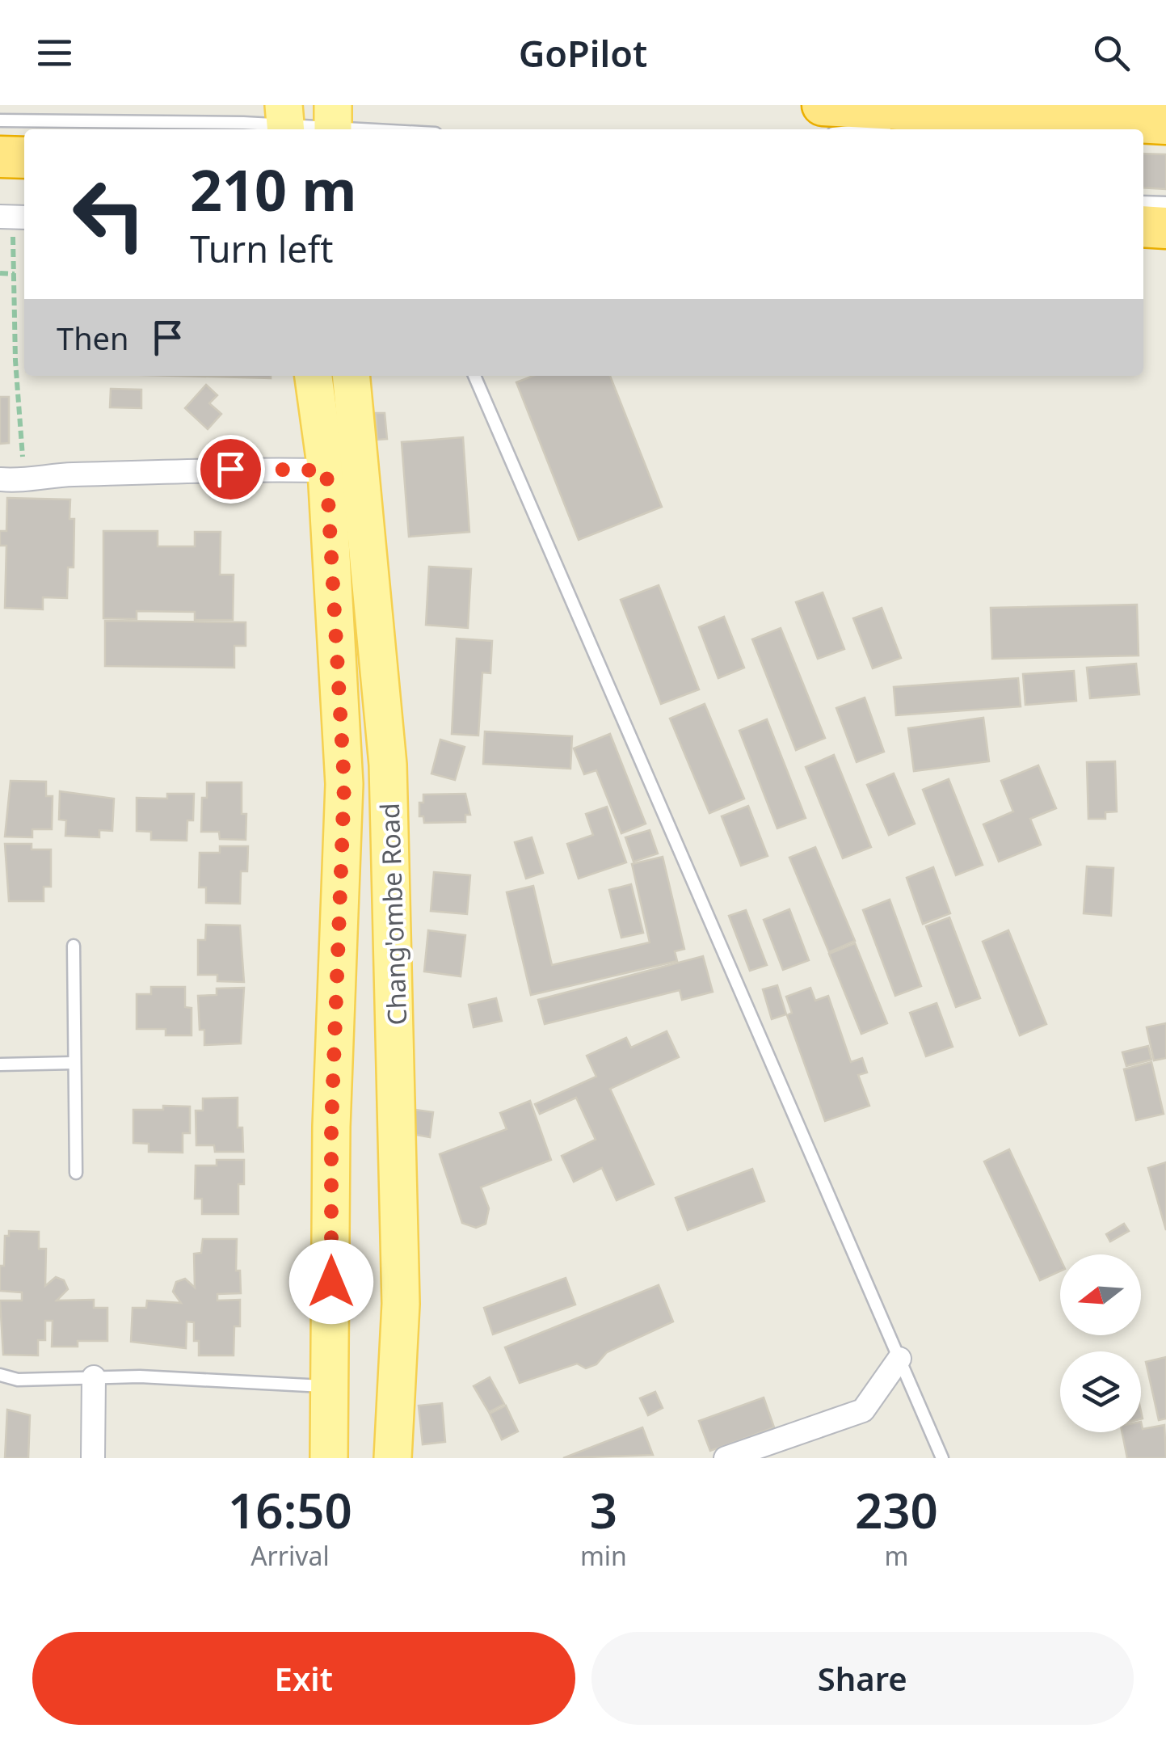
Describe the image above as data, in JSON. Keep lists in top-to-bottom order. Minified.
{"streets":{"main road":["Chang'ombe Road"]},"north":"left","page":{"header":"GoPilot","turn":["210 m","Turn left"],"then":"Then","eta":["16:50","Arrival","3","min","230","m"],"buttons":["Exit","Share"]}}
